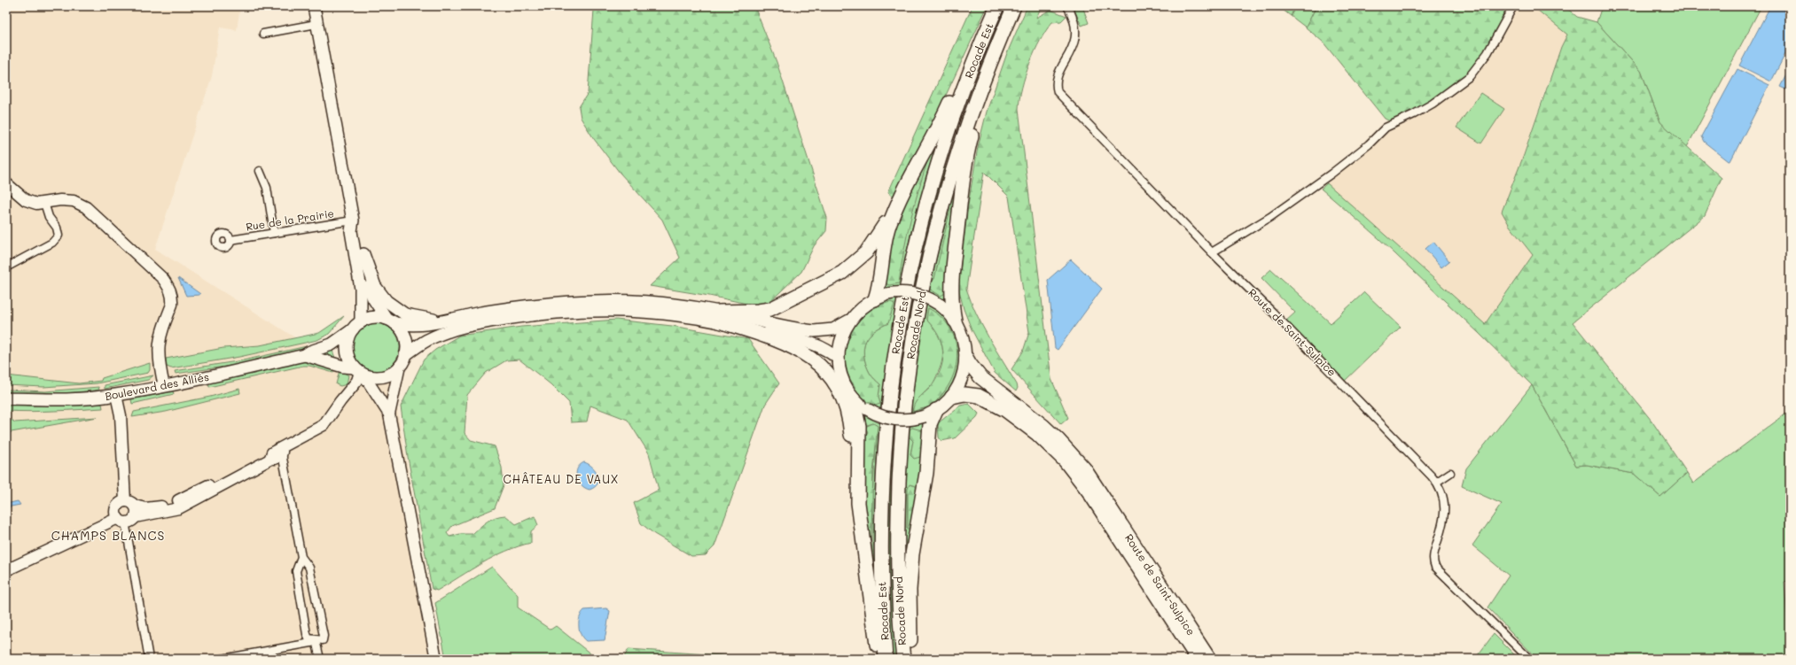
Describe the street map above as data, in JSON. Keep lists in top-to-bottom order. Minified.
{"streets":{"highway":["Rocade Est","Rocade Nord","Route de Saint-Sulpice"],"main road":["Boulevard des Alliés"],"street":["Rue de la Prairie"]},"districts":["CHÂTEAU DE VAUX","CHAMPS BLANCS"]}
